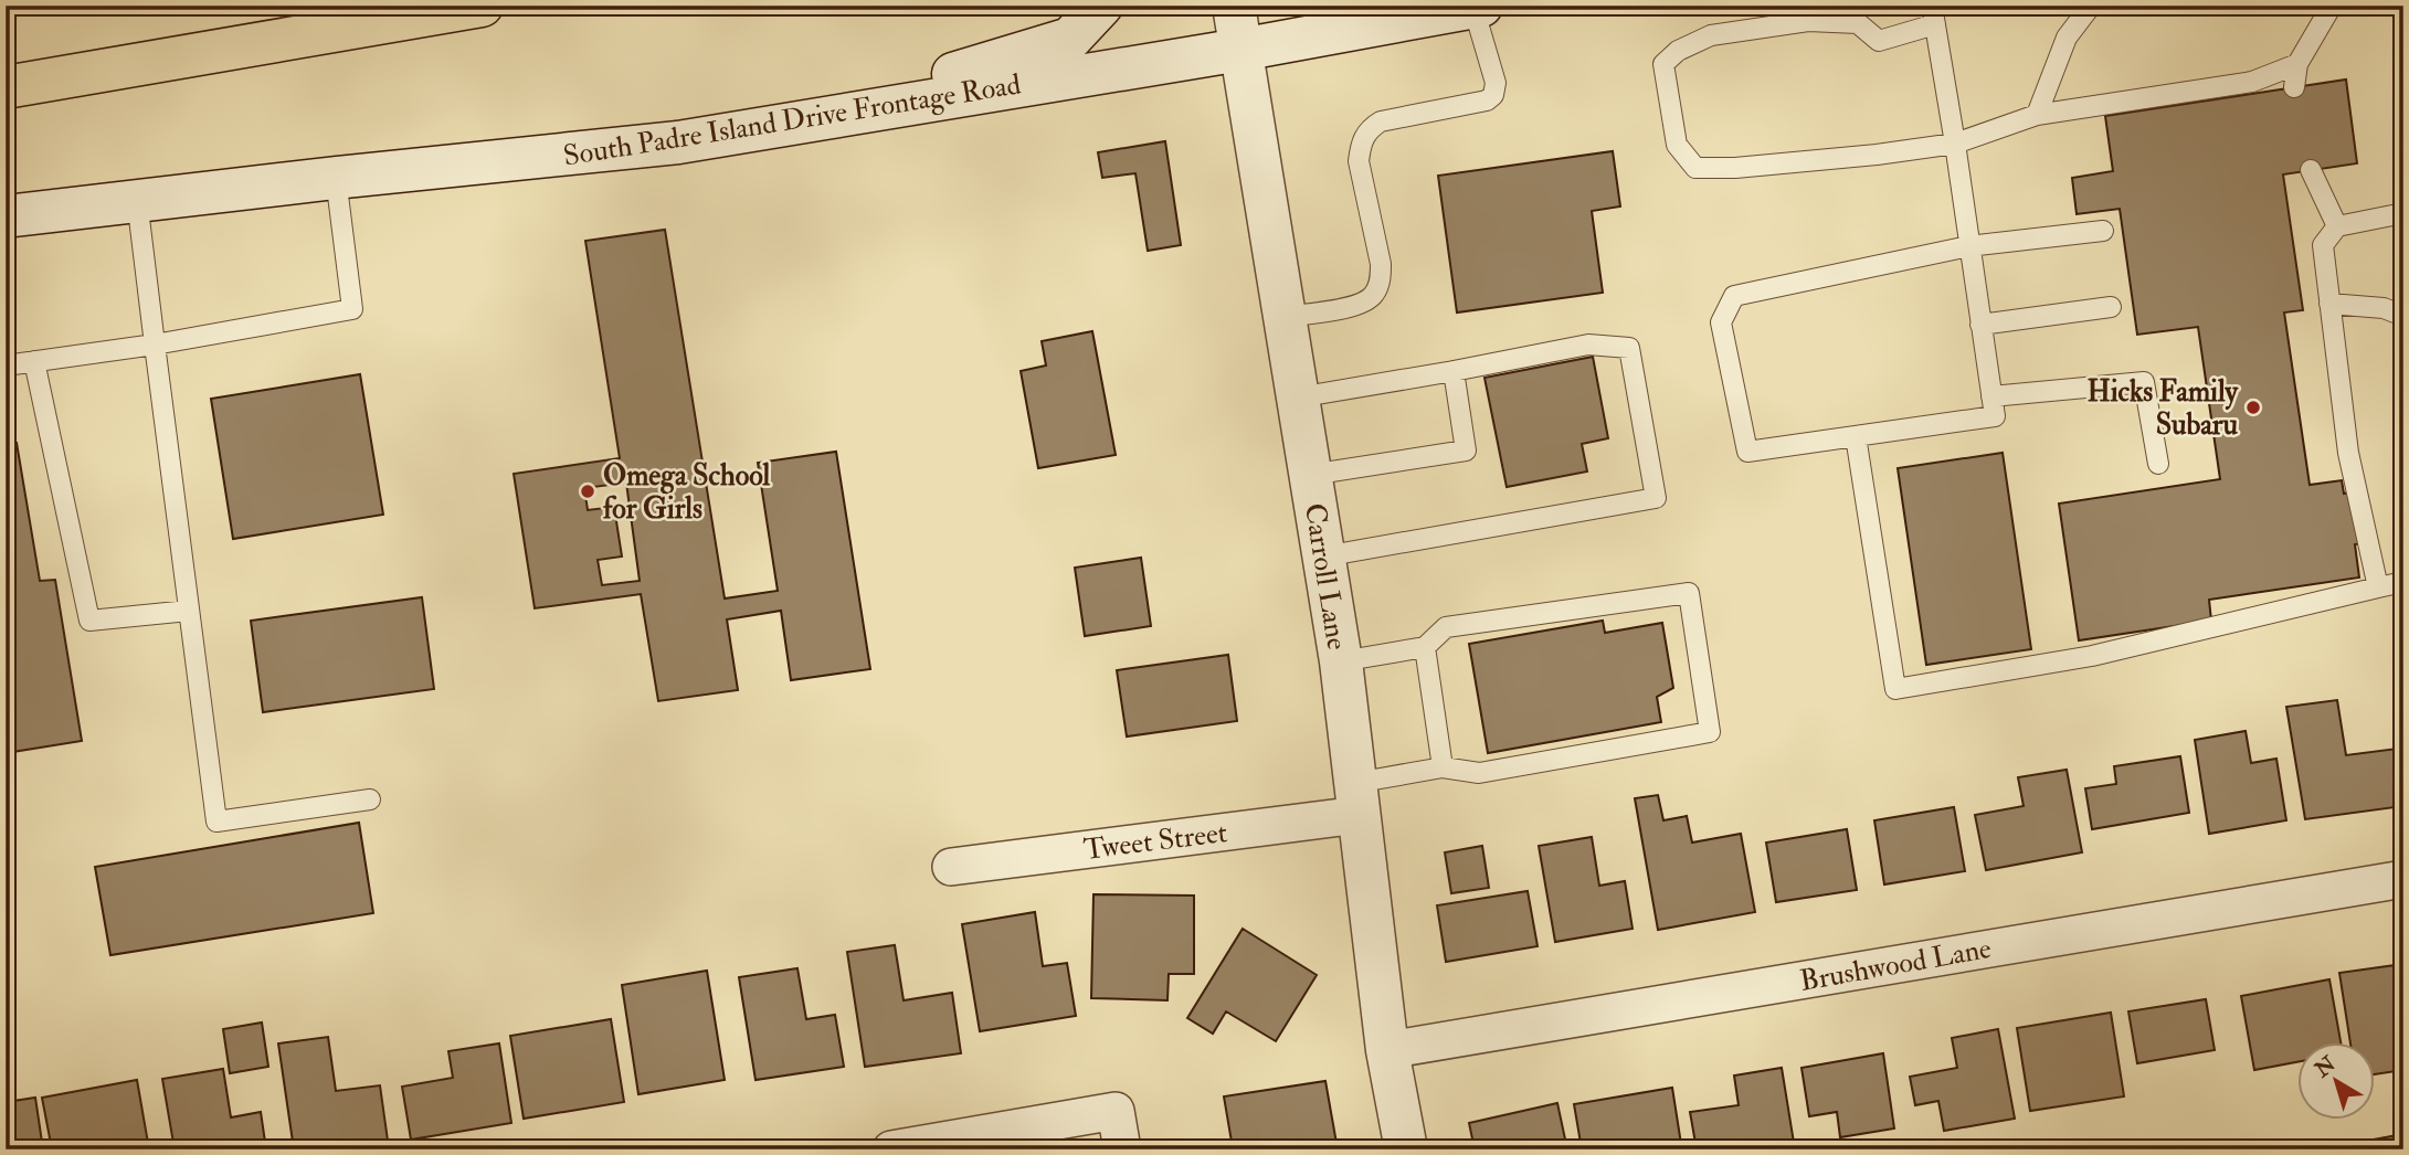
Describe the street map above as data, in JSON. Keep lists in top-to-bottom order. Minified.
{"streets":{"main road":["South Padre Island Drive Frontage Road","Carroll Lane"],"street":["Tweet Street","Brushwood Lane"]},"crossings":[["South Padre Island Drive Frontage Road","Carroll Lane"],["Carroll Lane","Tweet Street"],["Carroll Lane","Brushwood Lane"]],"places":["Hicks Family Subaru","Omega School for Girls"],"north":"top left"}
